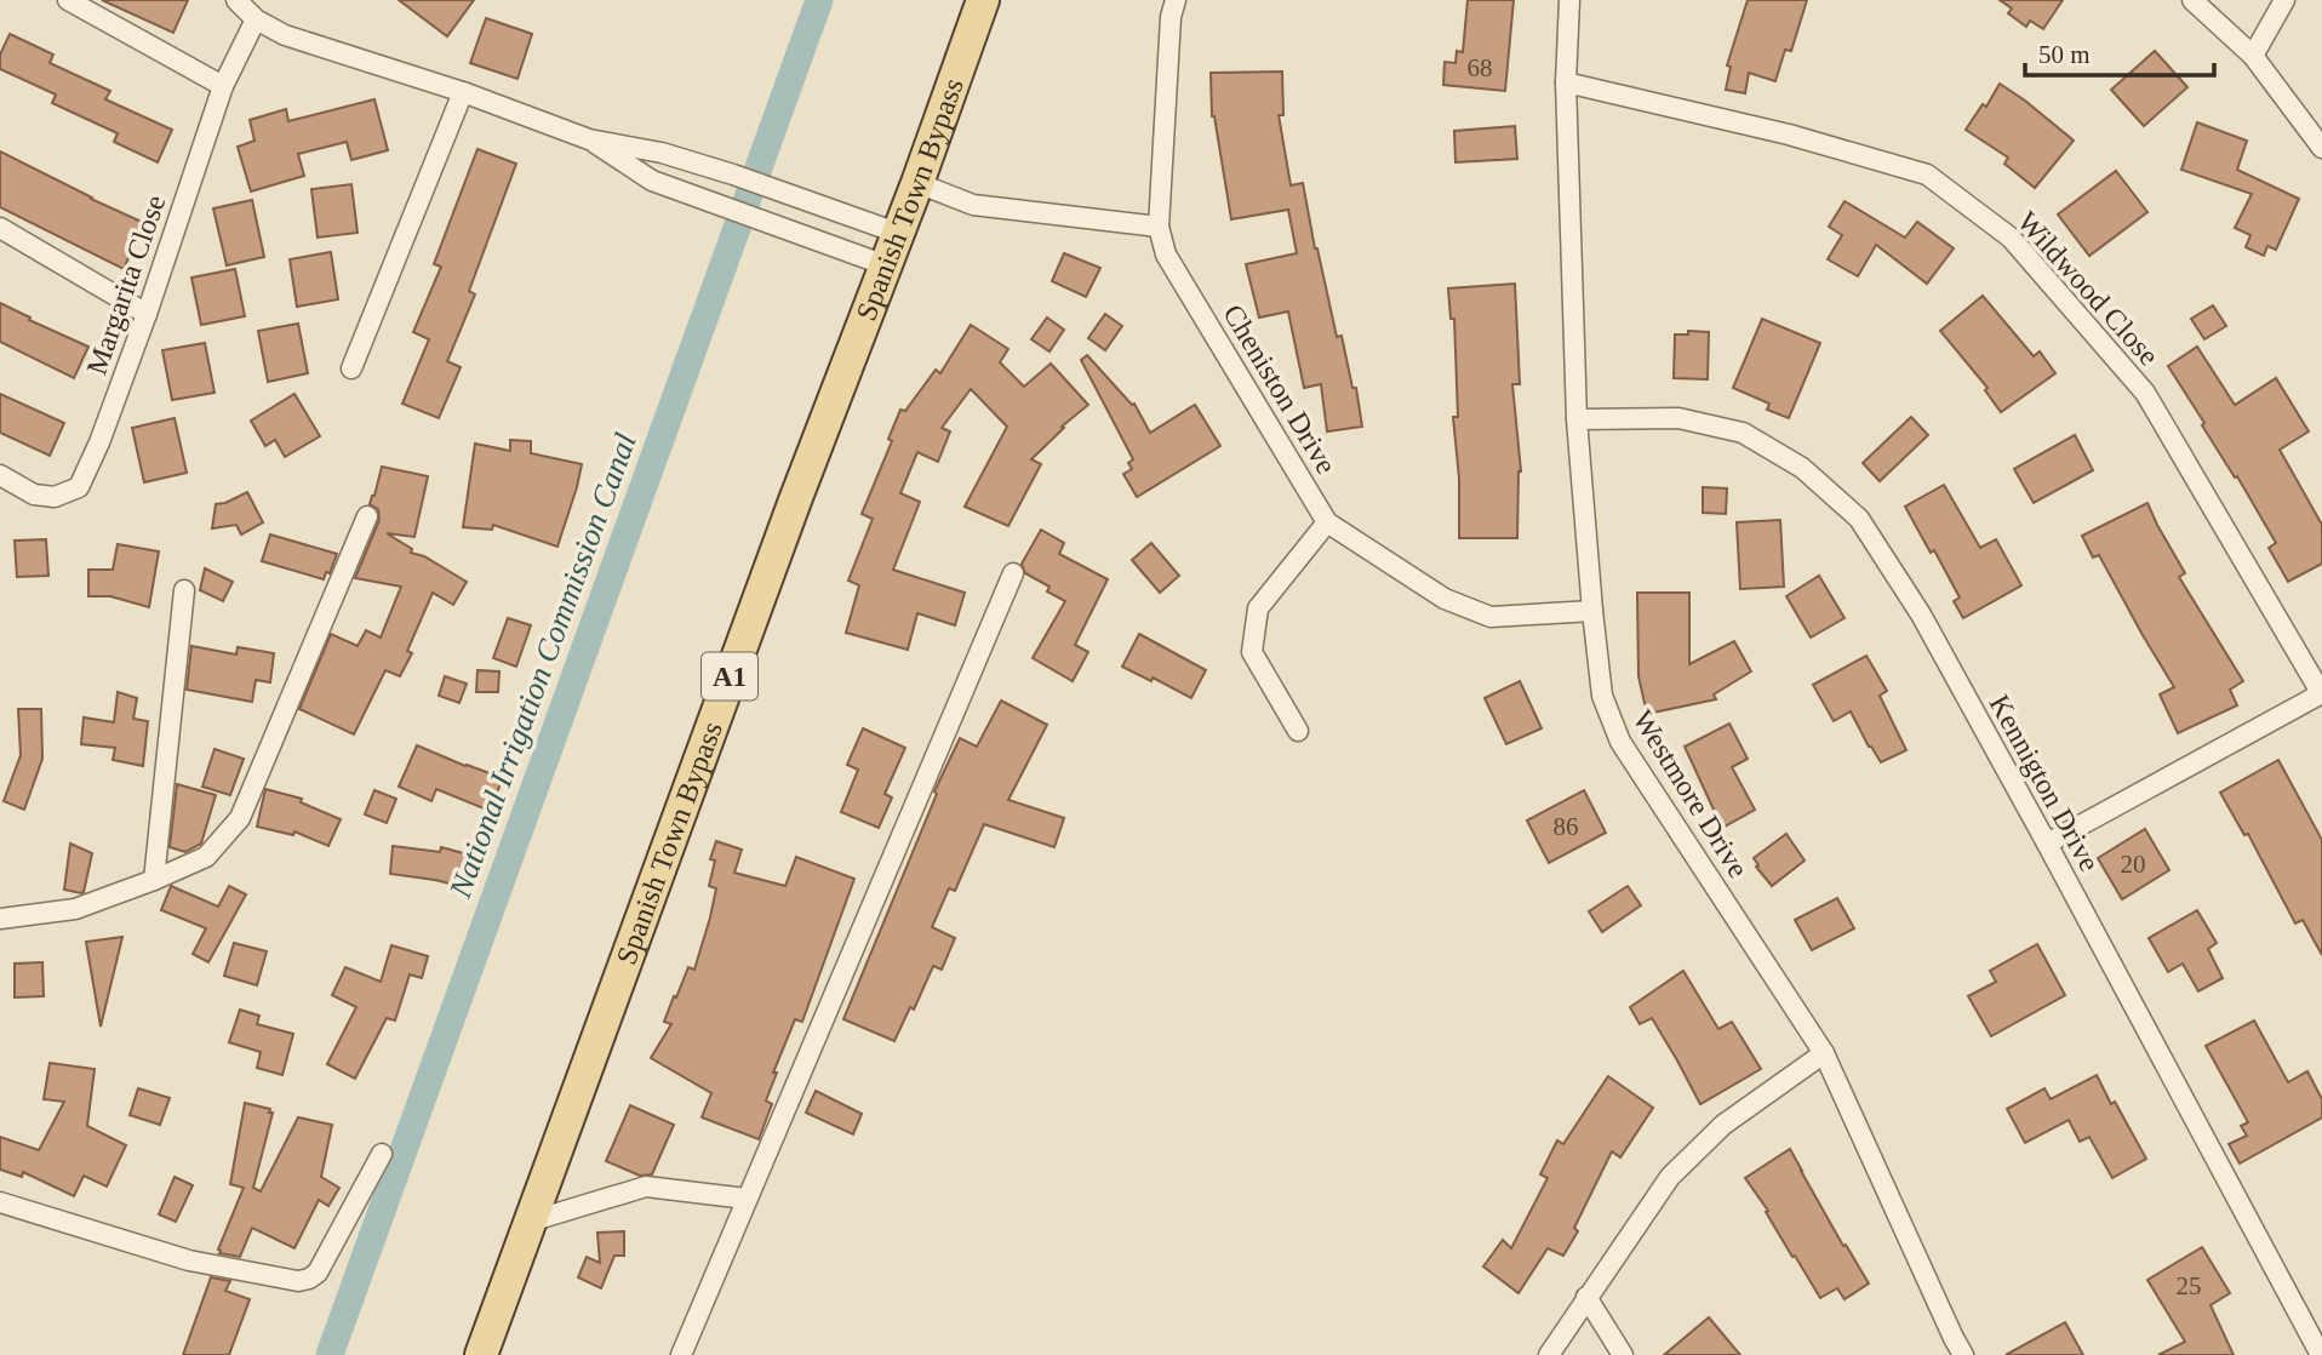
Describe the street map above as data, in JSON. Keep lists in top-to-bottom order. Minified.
{"streets":{"main road":["Spanish Town Bypass","A1"],"street":["Margarita Close","Wildwood Close","Cheniston Drive","Kennigton Drive","Westmore Drive"]},"crossings":[["Wildwood Close","Westmore Drive"],["Cheniston Drive","Westmore Drive"],["Kennigton Drive","Westmore Drive"]],"water":["National Irrigation Commission Canal"],"house_numbers":["68","86","20","25"],"scale_bar":"50 m"}
